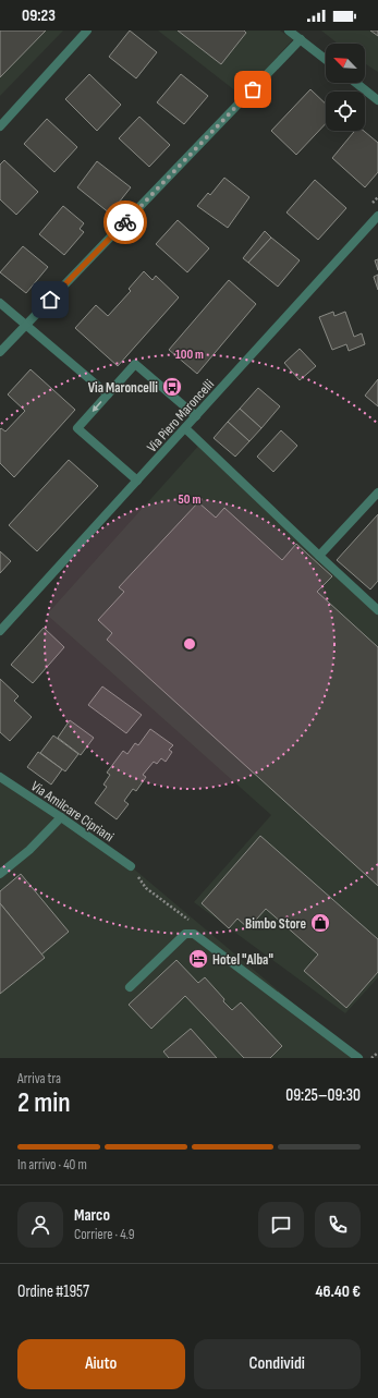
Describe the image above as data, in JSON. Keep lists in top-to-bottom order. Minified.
{"streets":{"street":["Via Piero Maroncelli","Via Amilcare Cipriani"]},"places":{"bus stop":["Via Maroncelli"],"shop":["Bimbo Store"],"hotel":["Hotel \"Alba\""]},"north":"top left","page":{"status":"09:23","heading":["2 min","Arriva tra","09:25–09:30"],"panel":["Marco","Corriere · 4.9","Ordine #1957","46.40 €"],"bar":"In arrivo · 40 m","buttons":["Aiuto","Condividi"]},"rings":["100 m","50 m"]}
